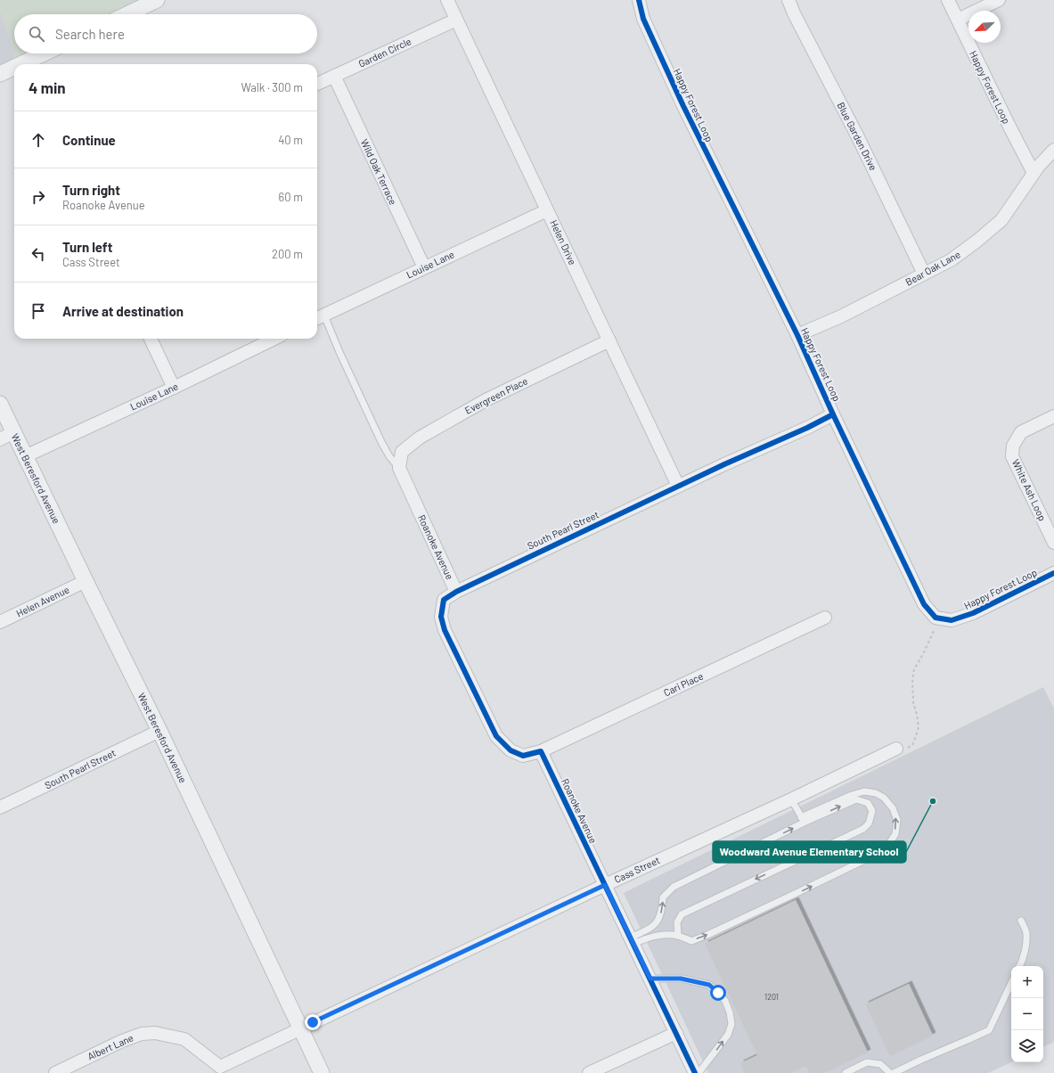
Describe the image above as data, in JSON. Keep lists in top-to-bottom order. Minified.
{"streets":{"street":["Garden Circle","Happy Forest Loop","Blue Garden Drive","Wild Oak Terrace","Helen Drive","Louise Lane","Bear Oak Lane","Evergreen Place","West Beresford Avenue","White Ash Loop","South Pearl Street","Roanoke Avenue","Helen Avenue","Cari Place","Cass Street","Albert Lane"]},"crossings":[["Garden Circle","Wild Oak Terrace"],["Garden Circle","Helen Drive"],["Happy Forest Loop","Bear Oak Lane"],["Happy Forest Loop","South Pearl Street"],["Blue Garden Drive","Bear Oak Lane"],["Wild Oak Terrace","Louise Lane"],["Helen Drive","Louise Lane"],["Helen Drive","Evergreen Place"],["Helen Drive","South Pearl Street"],["Louise Lane","West Beresford Avenue"],["Evergreen Place","Roanoke Avenue"],["West Beresford Avenue","South Pearl Street"],["West Beresford Avenue","Helen Avenue"],["West Beresford Avenue","Cass Street"],["West Beresford Avenue","Albert Lane"],["South Pearl Street","Roanoke Avenue"],["Roanoke Avenue","Cari Place"],["Roanoke Avenue","Cass Street"],["Cass Street","Albert Lane"]],"places":["Woodward Avenue Elementary School"],"house_numbers":["1201"],"north":"bottom left","page":{"search":"Search here","heading":["4 min","Walk · 300 m"],"list":[["Continue","40 m"],["Turn right","Roanoke Avenue","60 m"],["Turn left","Cass Street","200 m"],"Arrive at destination"],"map_buttons":["+","−"]}}
